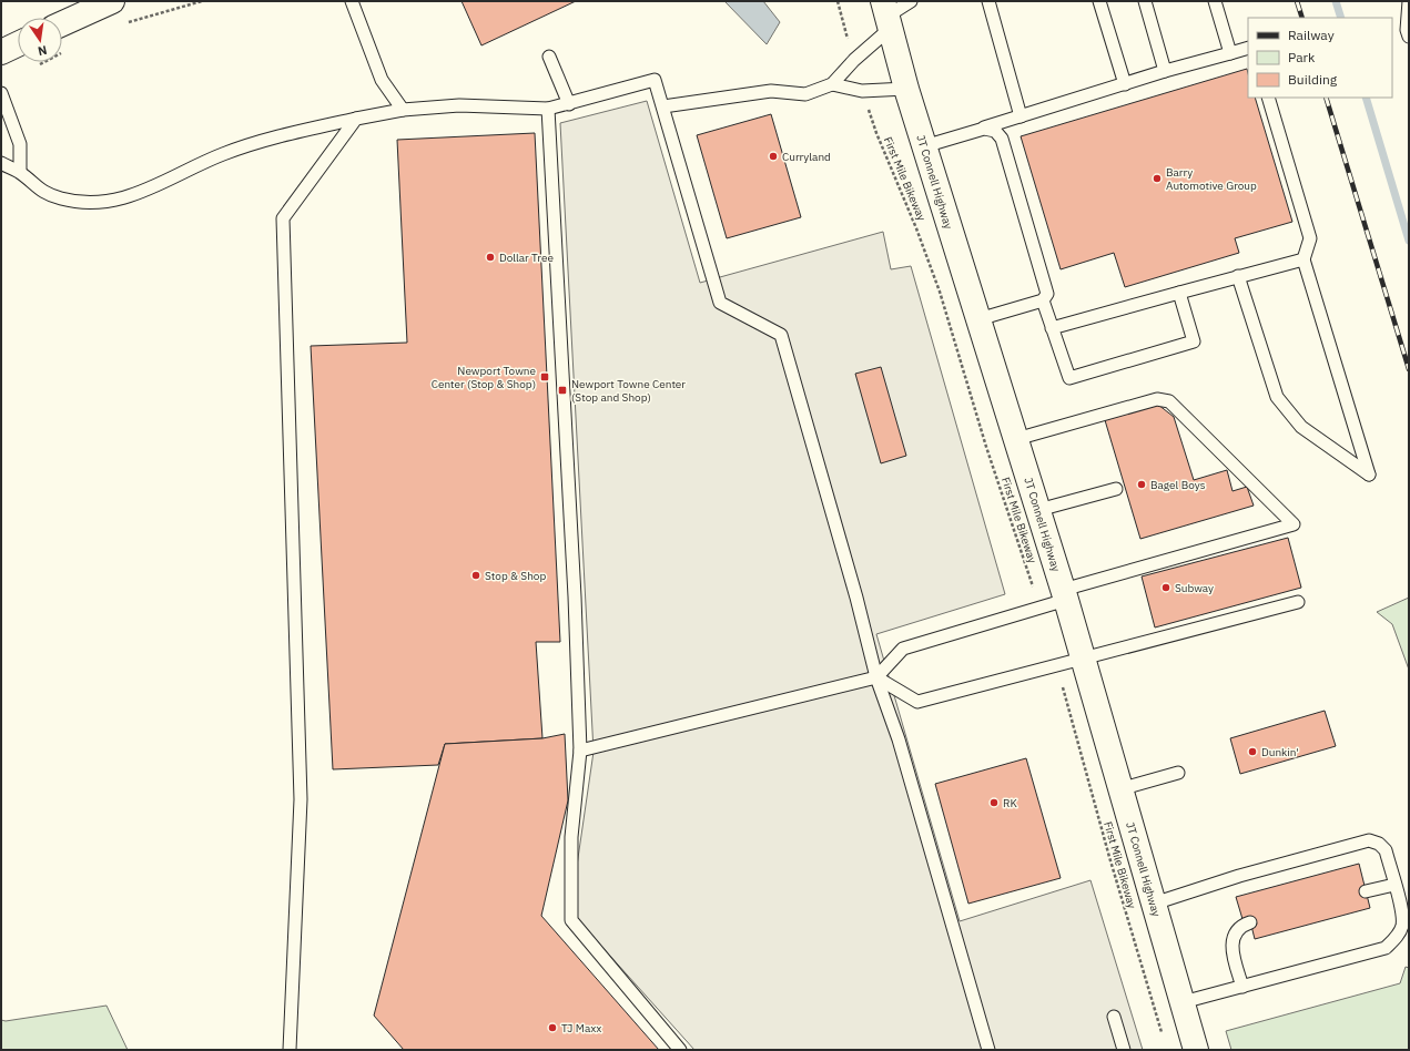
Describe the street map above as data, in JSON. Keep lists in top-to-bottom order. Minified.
{"streets":{"highway":["JT Connell Highway"],"path":["First Mile Bikeway"]},"places":{"other":["Curryland","Barry Automotive Group","Dollar Tree","Bagel Boys","Stop & Shop","Subway","Dunkin'","RK","TJ Maxx"],"transit":["Newport Towne Center (Stop & Shop)","Newport Towne Center (Stop and Shop)"]},"legend":["Railway","Park","Building"],"north":"bottom"}
